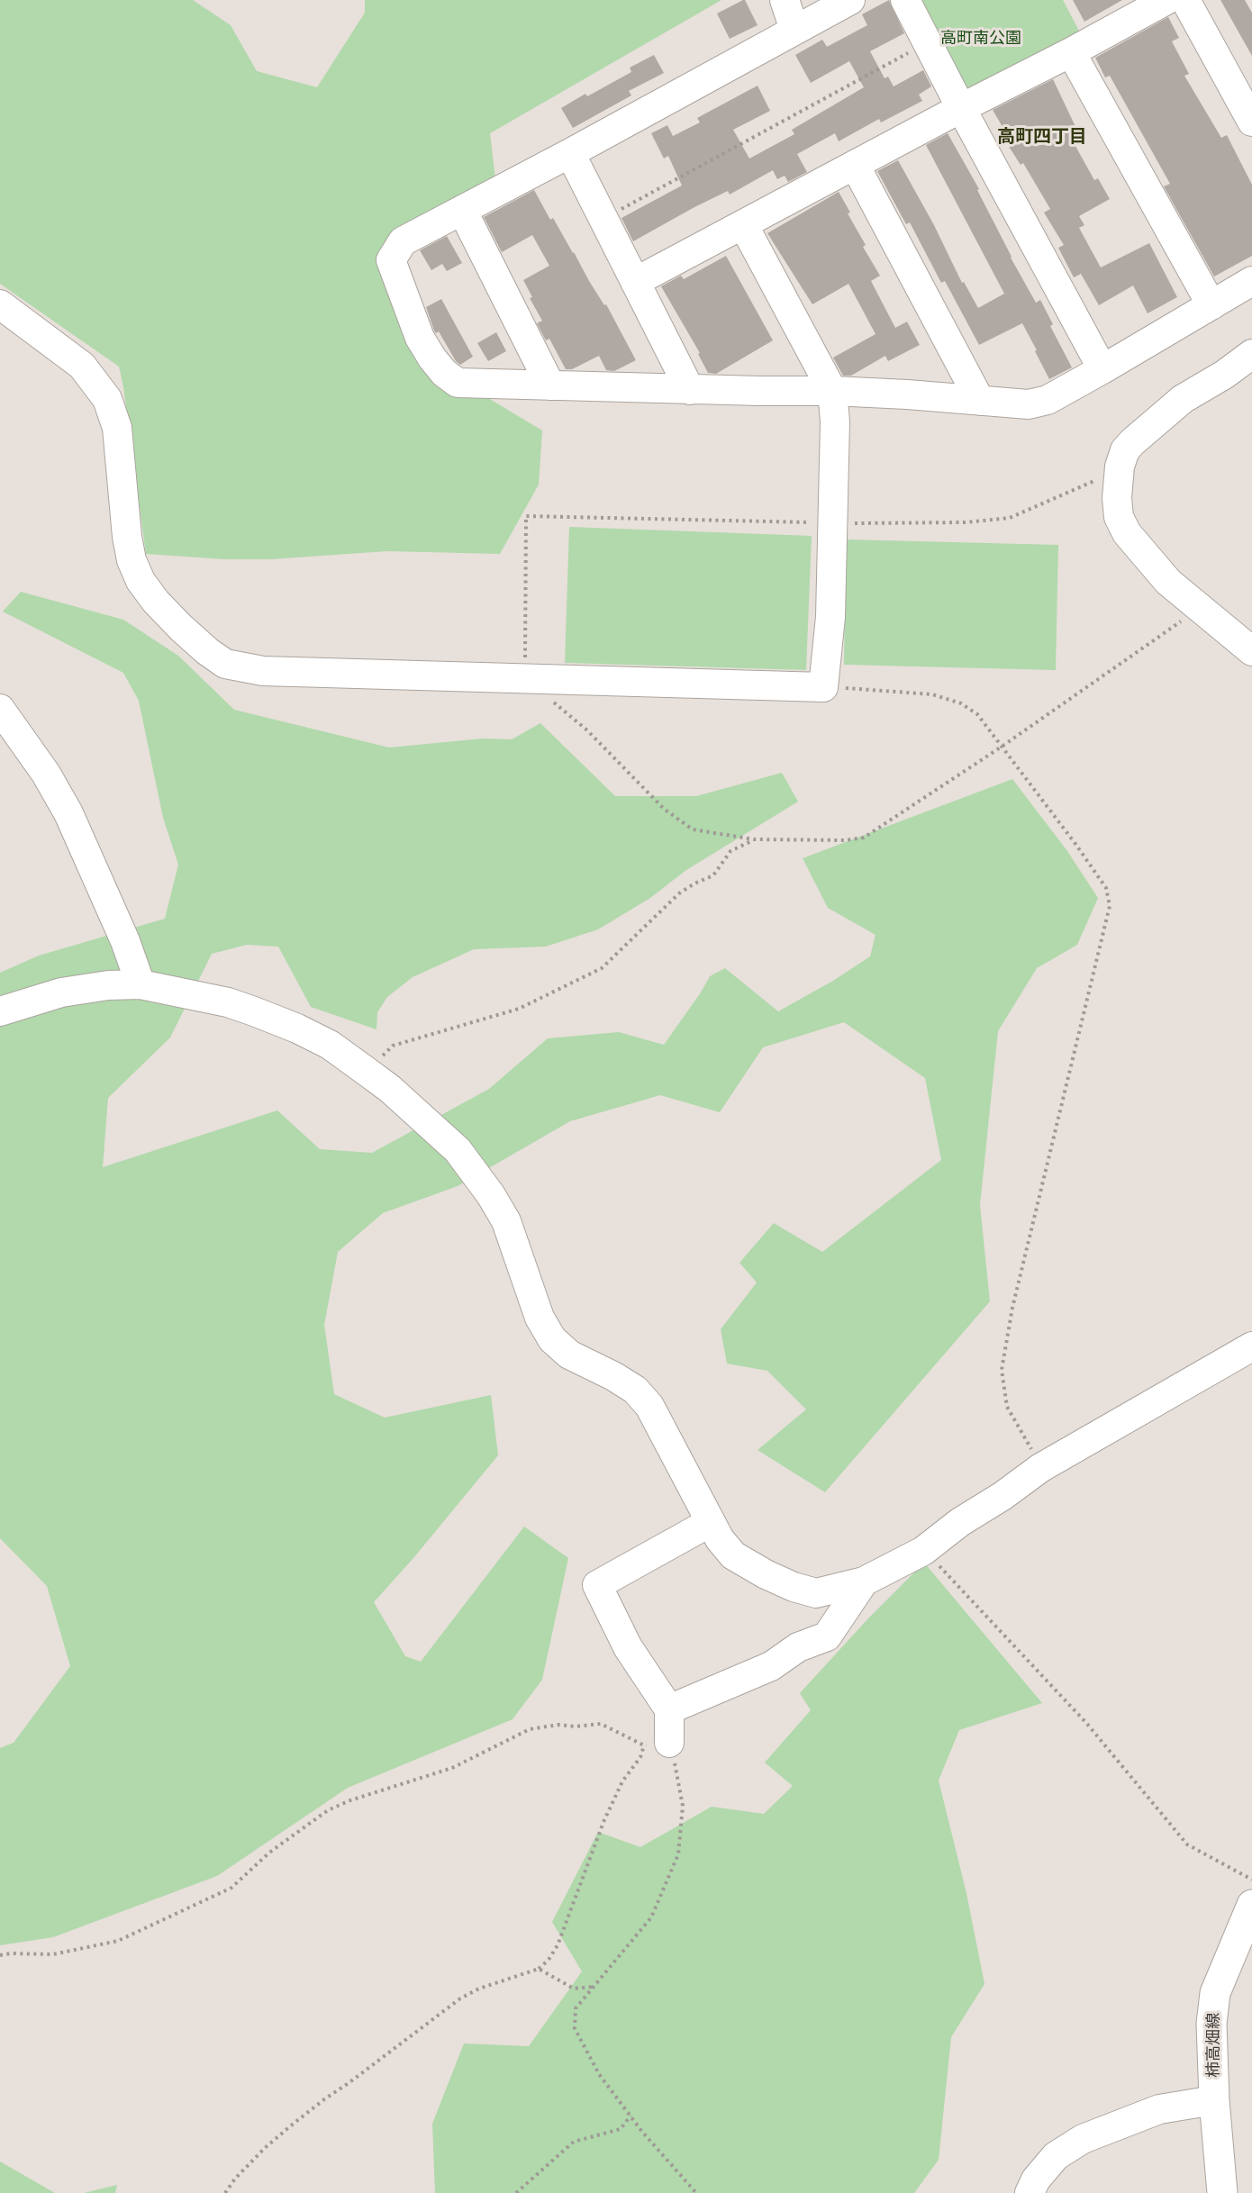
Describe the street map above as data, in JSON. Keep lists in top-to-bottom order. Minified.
{"streets":{"main road":["柿高畑線"]},"districts":["高町四丁目"],"parks":["高町南公園"]}
